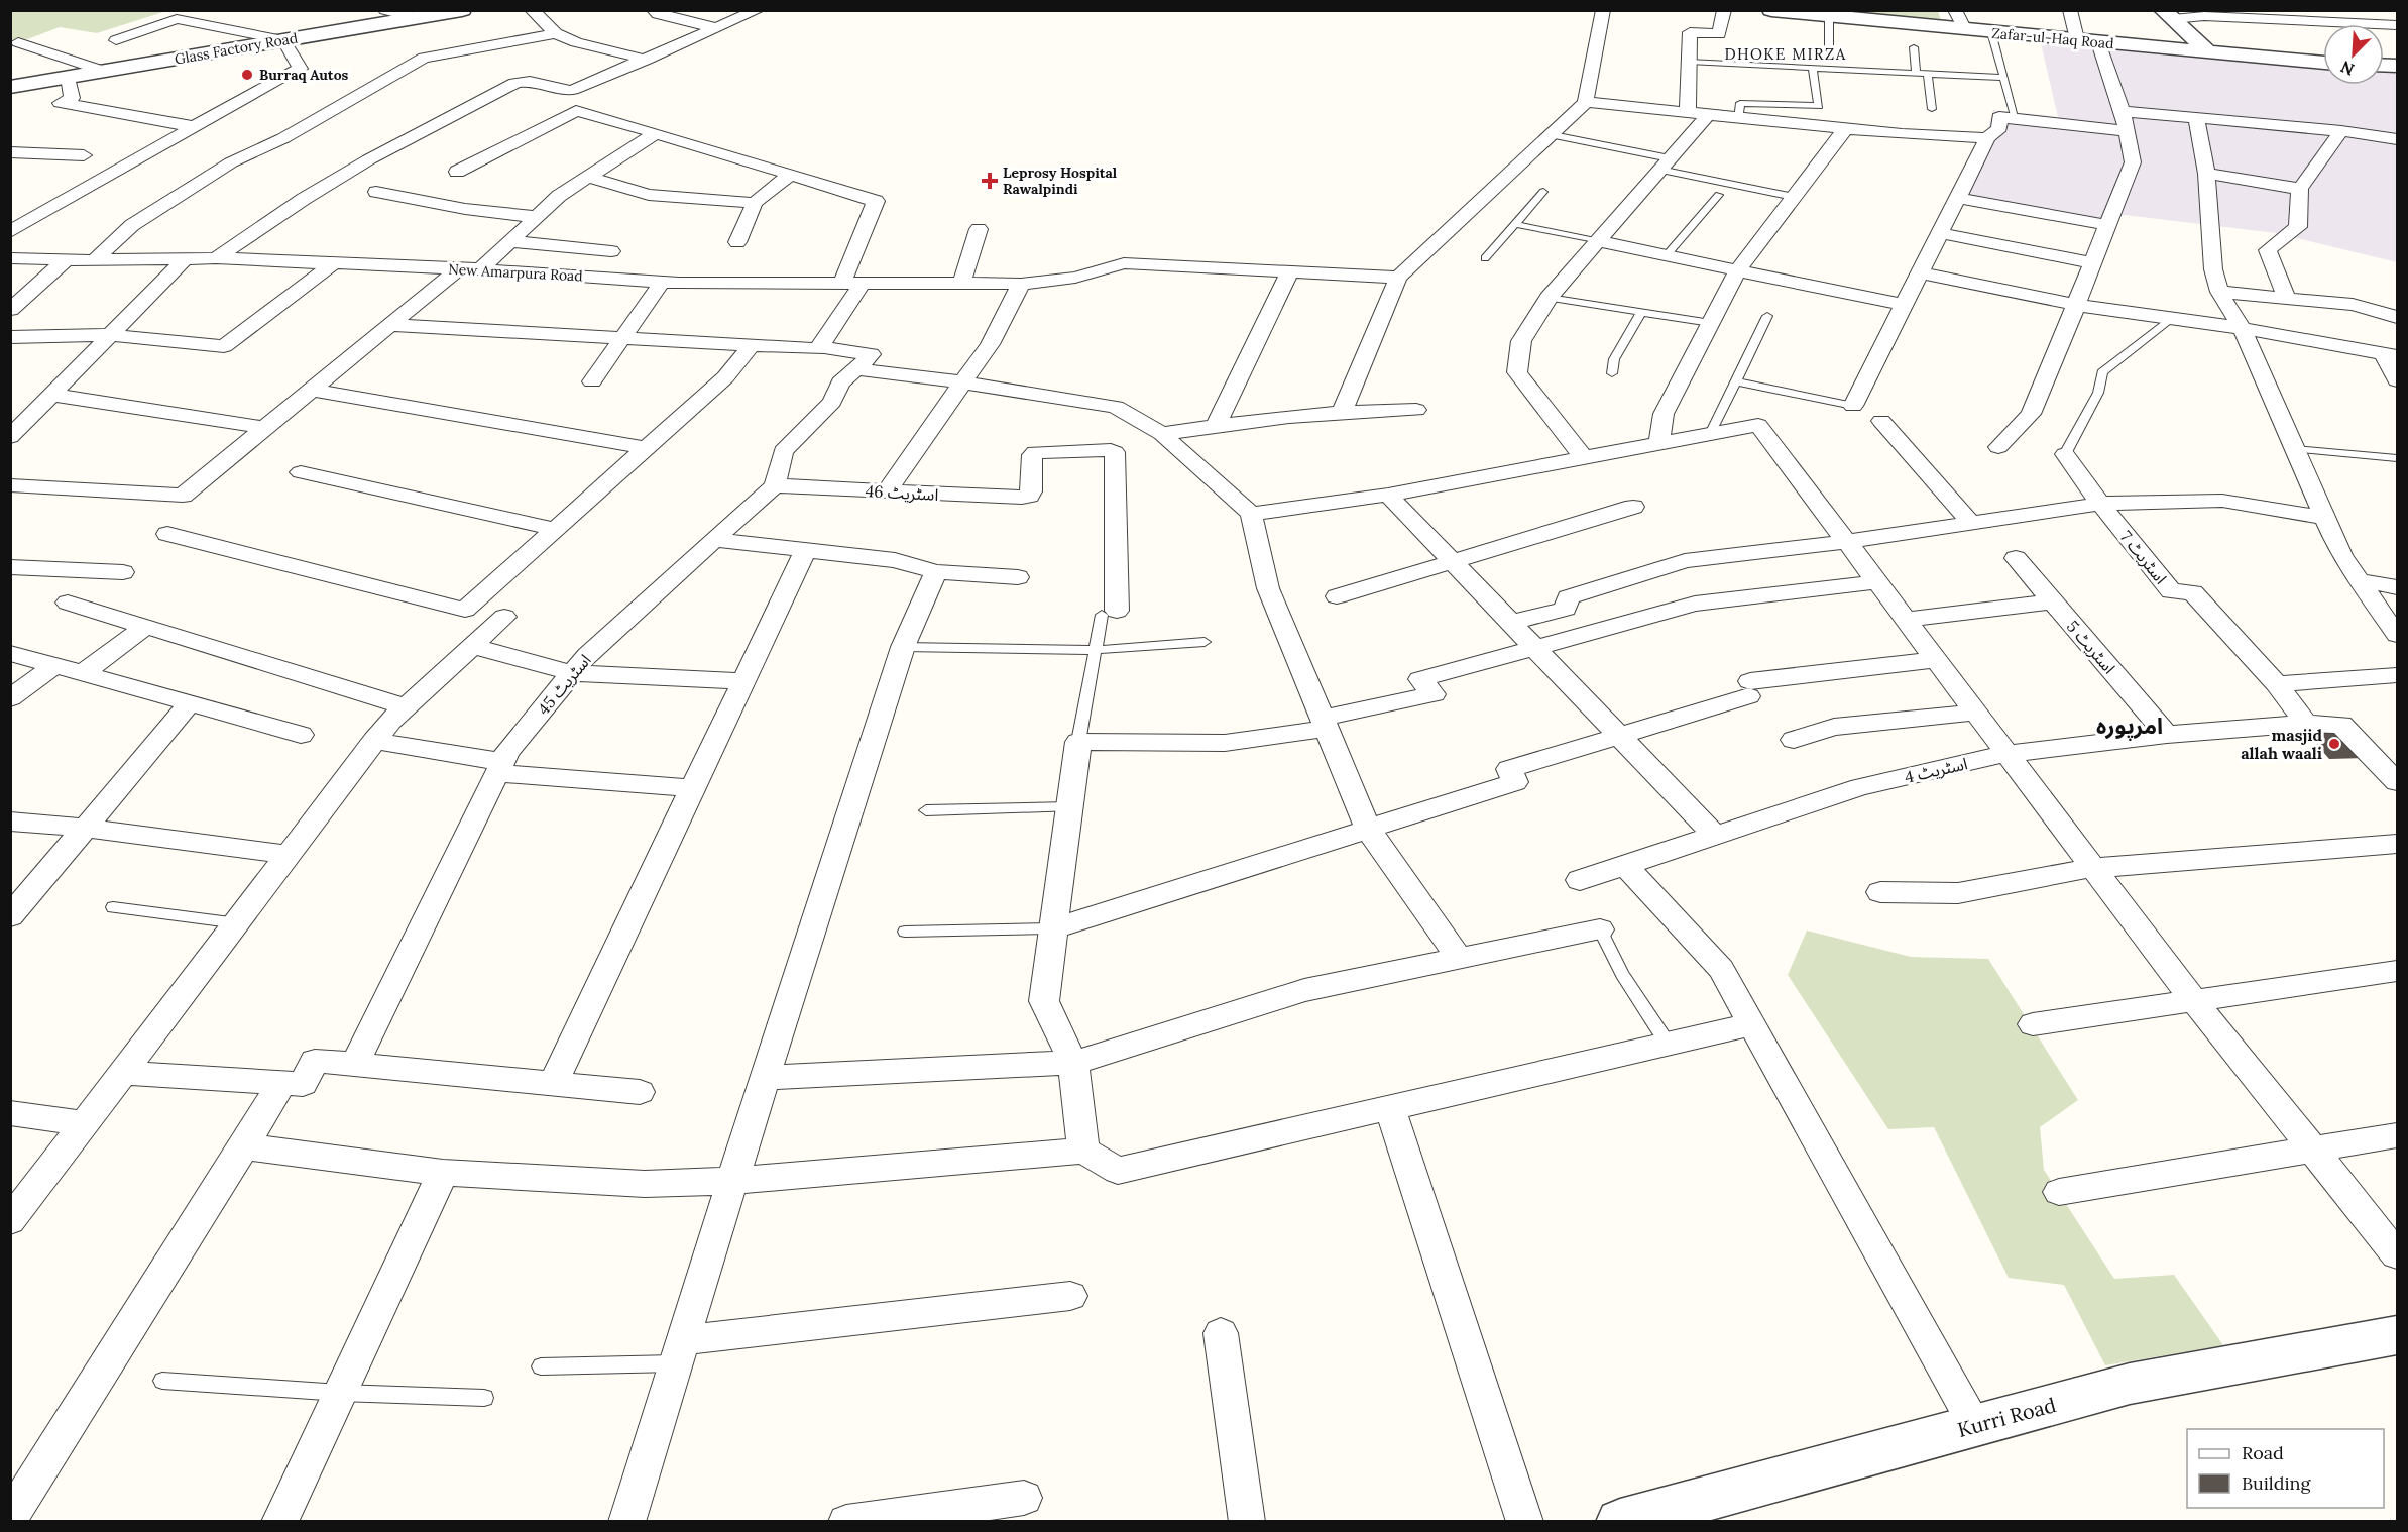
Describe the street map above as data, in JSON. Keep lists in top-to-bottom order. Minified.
{"streets":{"street":["Zafar-ul-Haq Road","Glass Factory Road","New Amarpura Road","اسٹریٹ 46","اسٹریٹ 7","اسٹریٹ 5","اسٹریٹ 45","اسٹریٹ 4","Kurri Road"]},"crossings":[["اسٹریٹ 46","اسٹریٹ 45"],["اسٹریٹ 7","اسٹریٹ 4"],["اسٹریٹ 5","اسٹریٹ 4"]],"districts":["DHOKE MIRZA","امرپورہ"],"places":{"other":["Burraq Autos","masjid allah waali"],"health":["Leprosy Hospital Rawalpindi"]},"legend":["Road","Building"],"north":"bottom left"}
